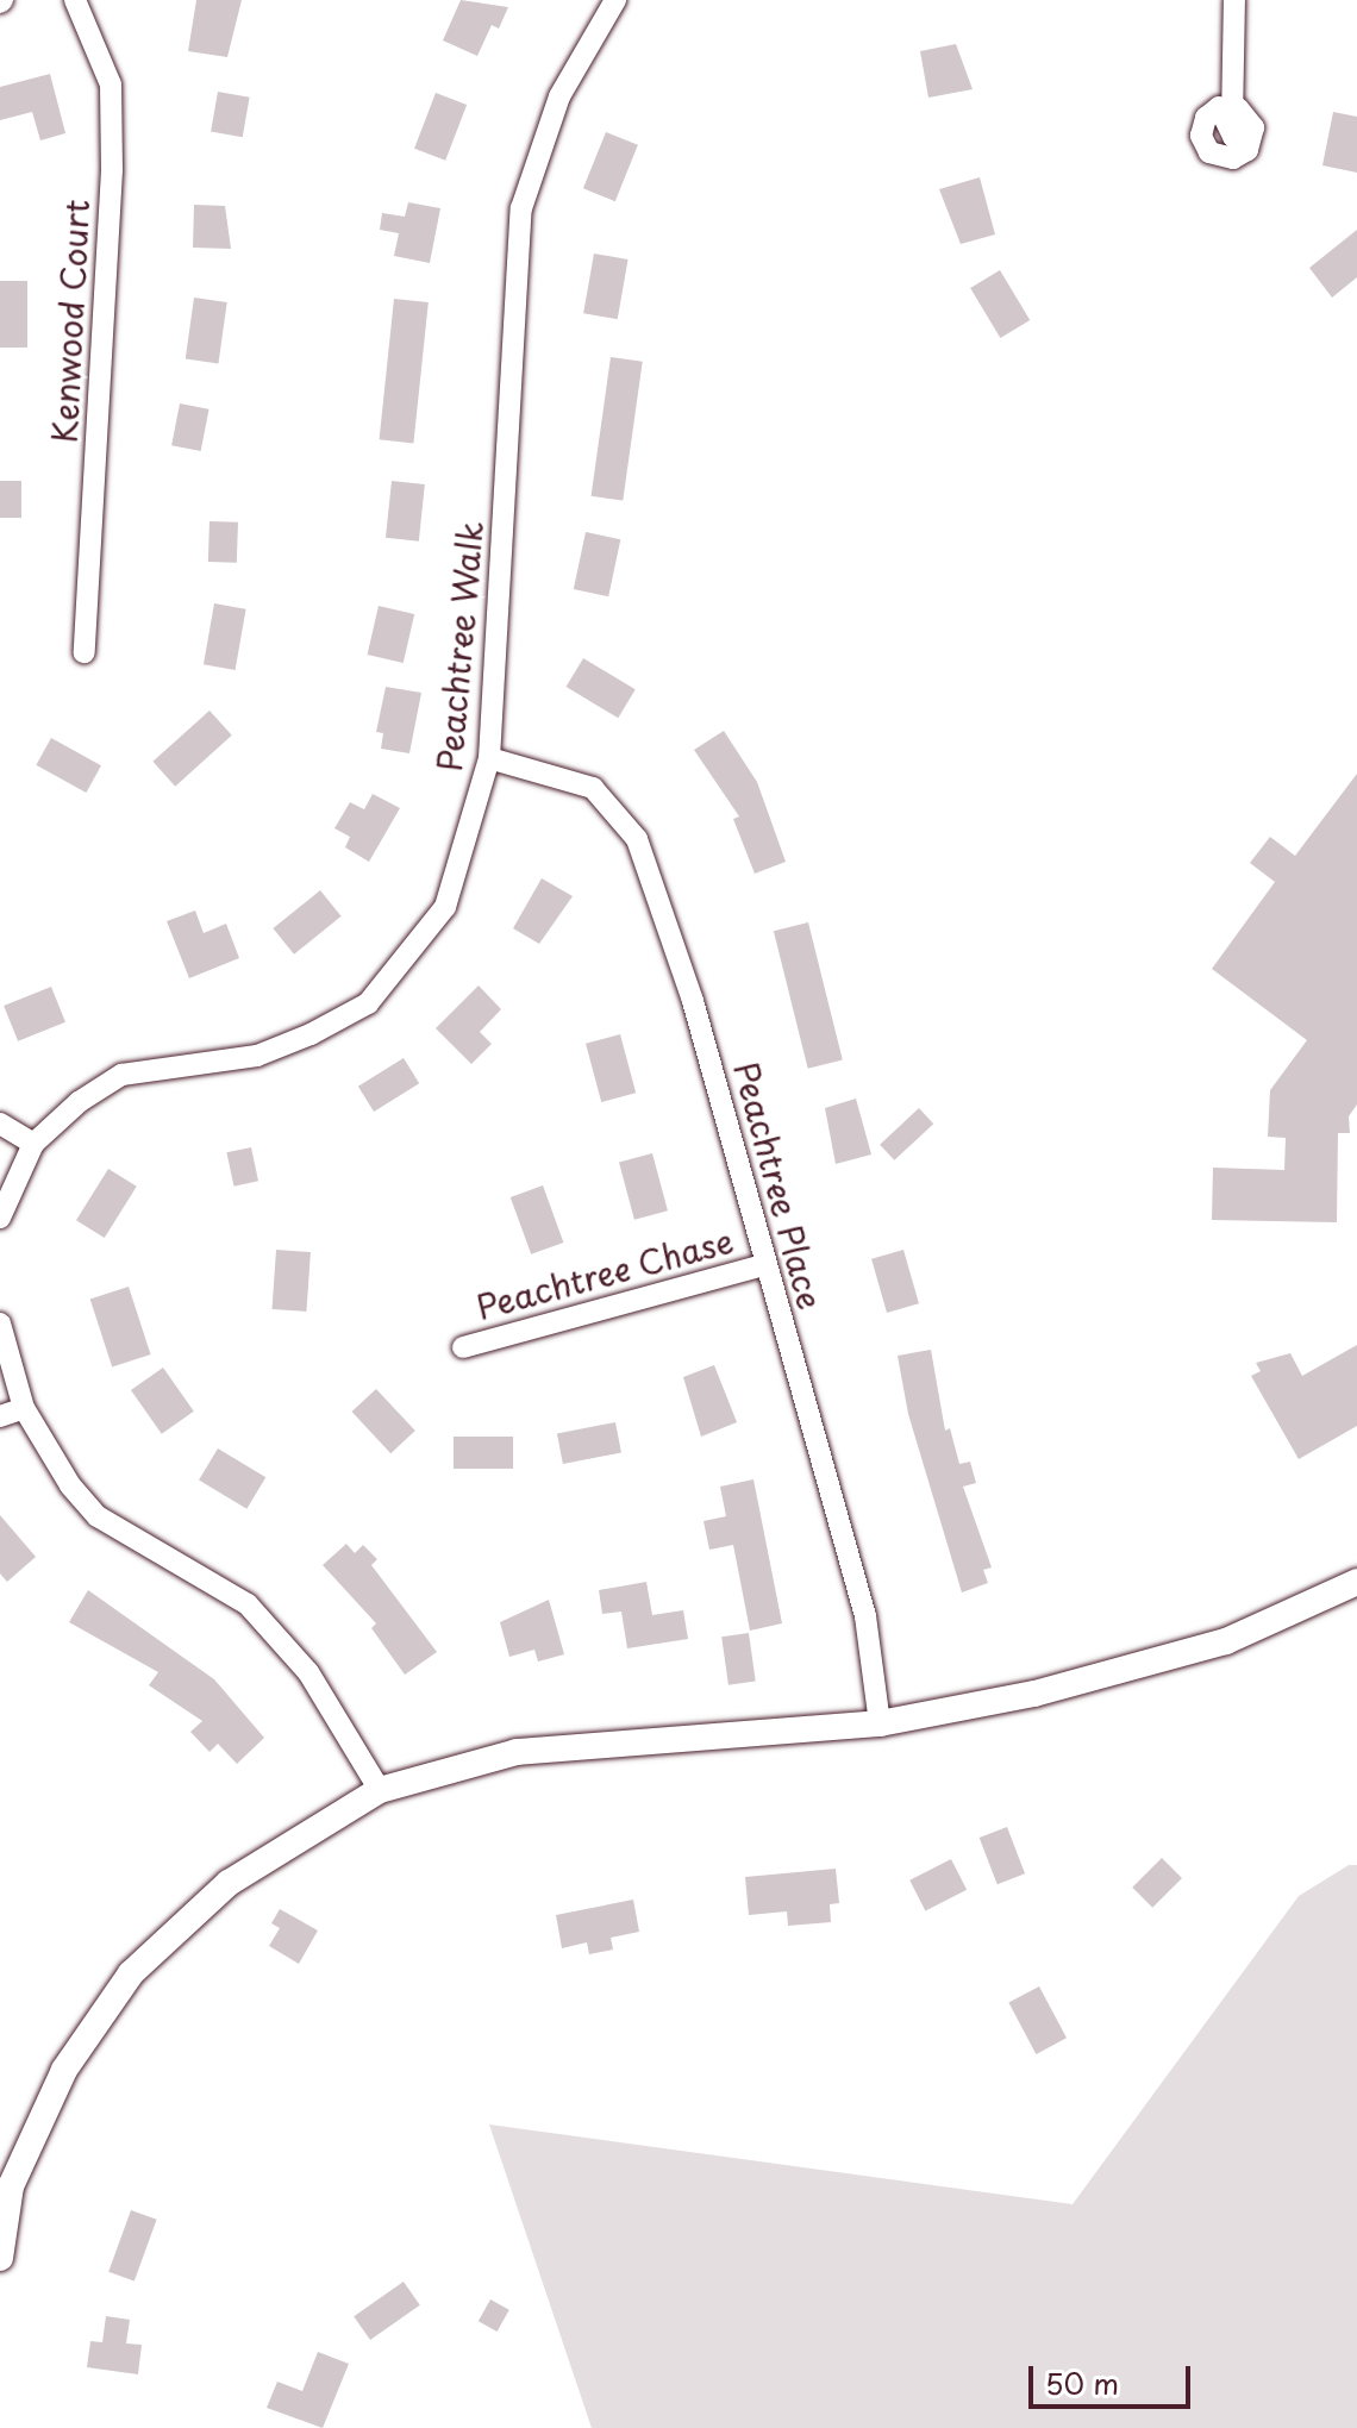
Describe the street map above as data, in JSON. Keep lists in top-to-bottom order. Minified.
{"streets":{"street":["Kenwood Court","Peachtree Walk","Peachtree Place","Peachtree Chase"]},"crossings":[["Peachtree Walk","Peachtree Place"],["Peachtree Place","Peachtree Chase"]],"scale_bar":"50 m"}
